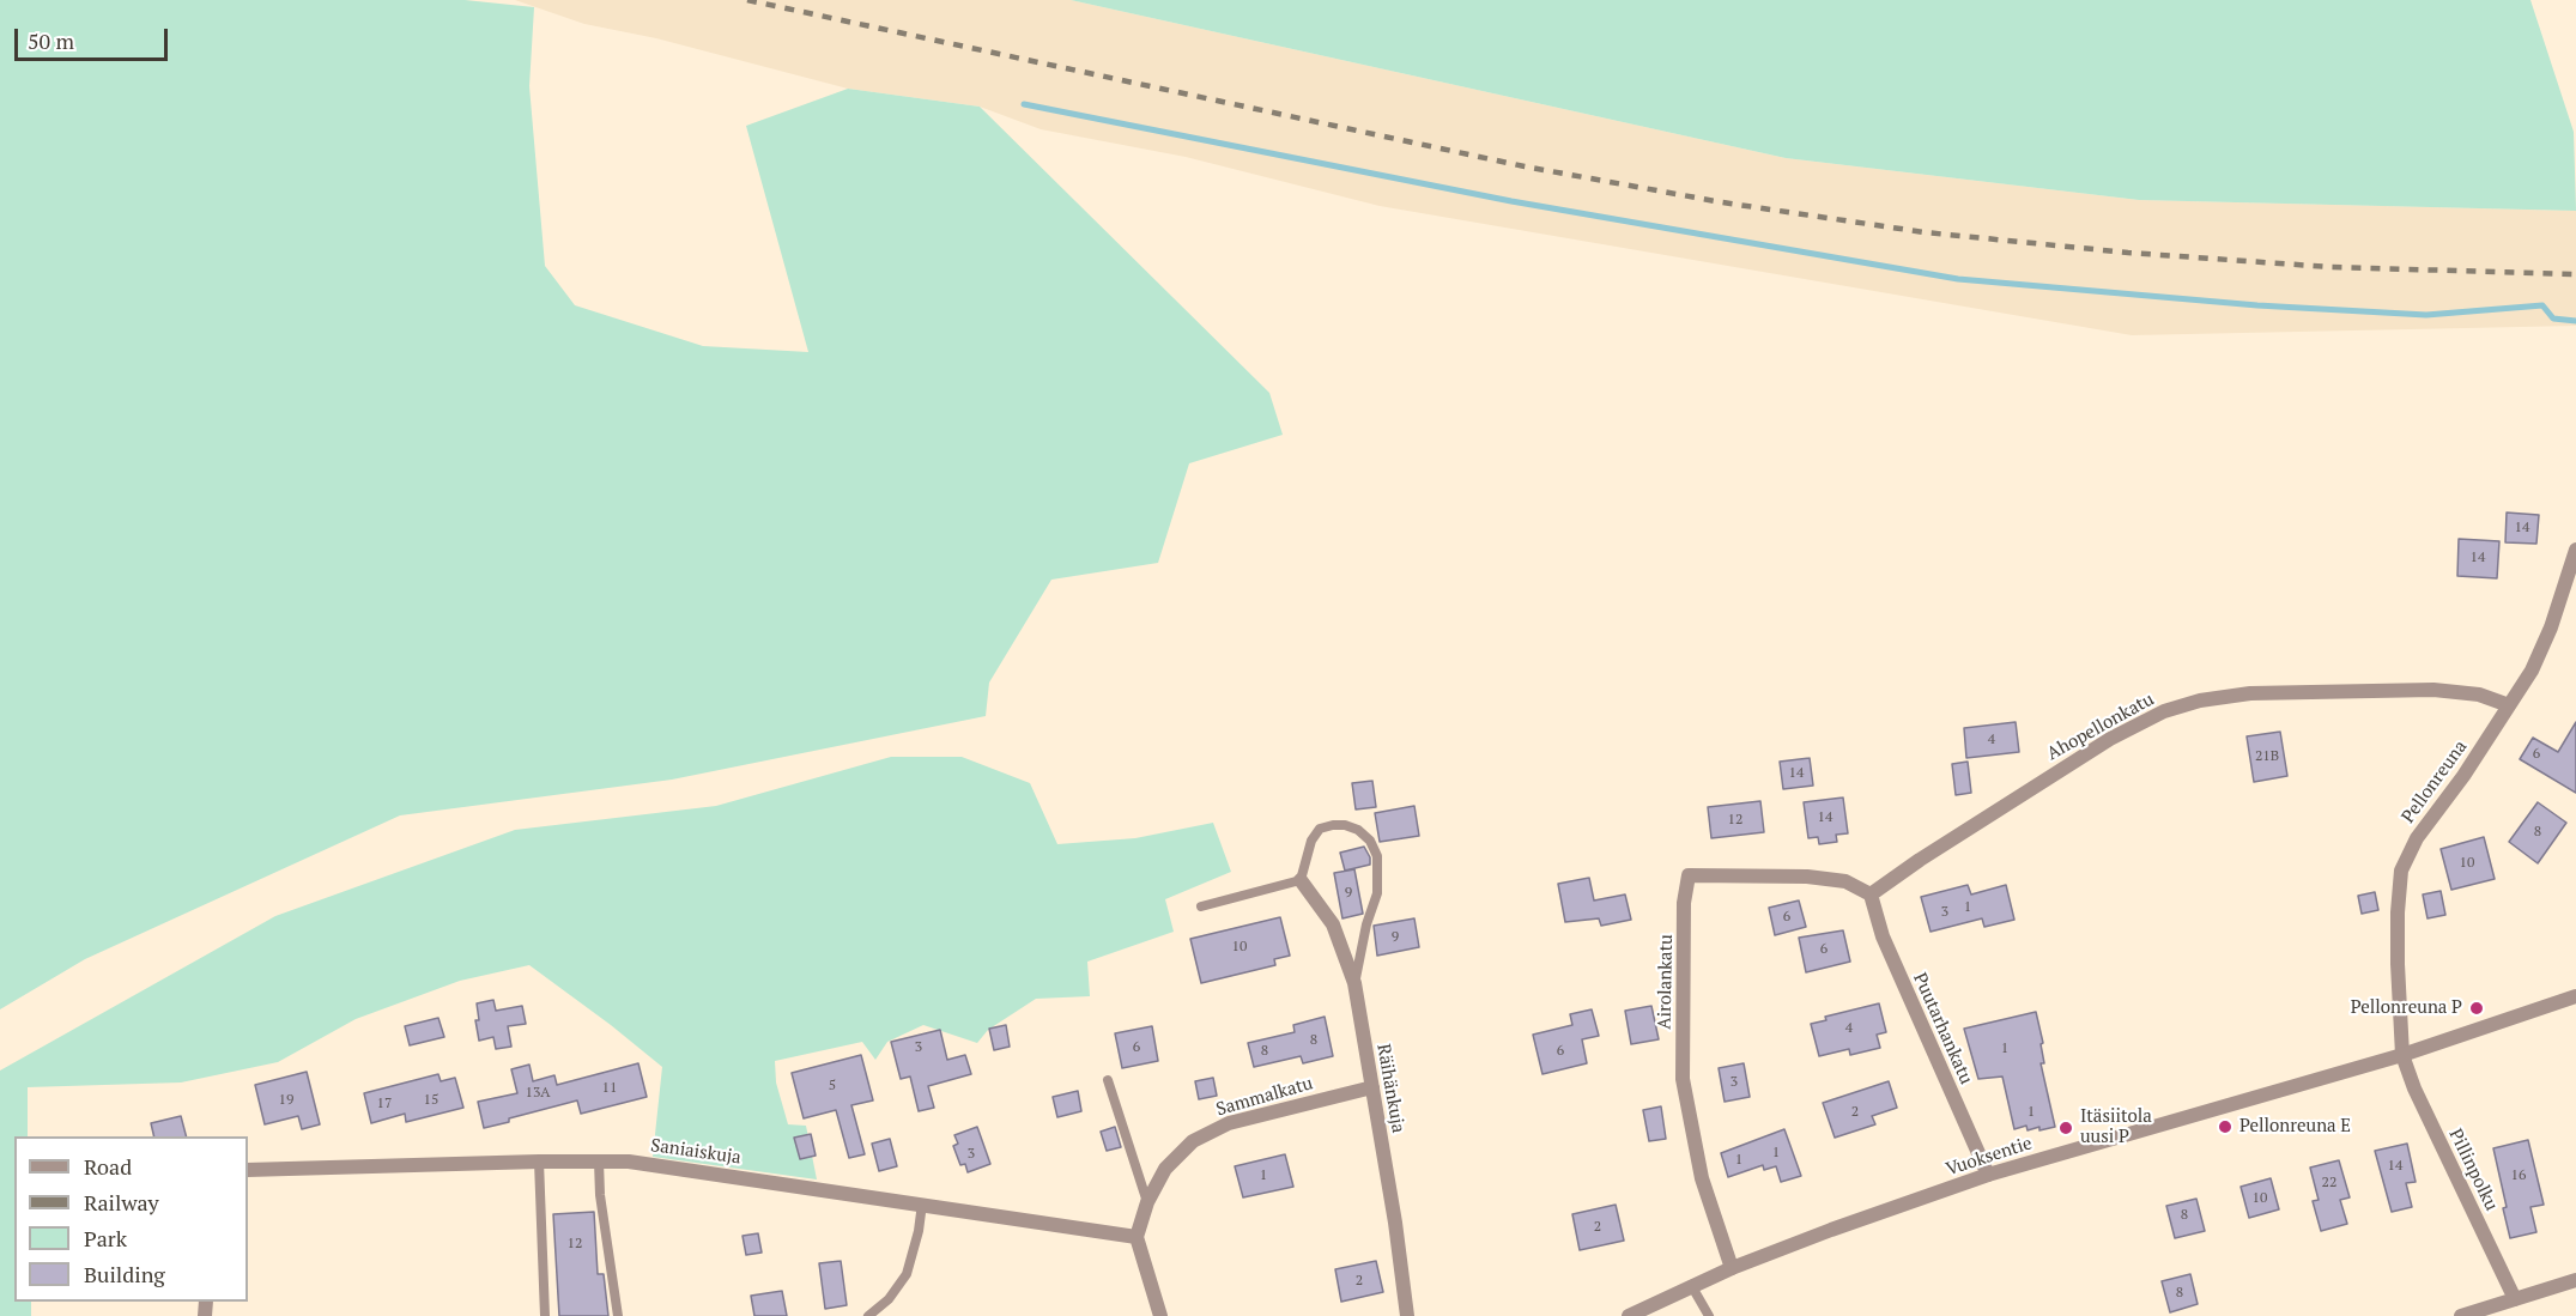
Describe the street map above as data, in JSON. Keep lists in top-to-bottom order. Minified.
{"streets":{"street":["Ahopellonkatu","Pellonreuna","Airolankatu","Puutarhankatu","Räihänkuja","Sammalkatu","Saniaiskuja","Vuoksentie","Pillinpolku"]},"crossings":[["Ahopellonkatu","Pellonreuna"],["Ahopellonkatu","Airolankatu"],["Ahopellonkatu","Puutarhankatu"],["Pellonreuna","Vuoksentie"],["Pellonreuna","Pillinpolku"],["Airolankatu","Puutarhankatu"],["Airolankatu","Vuoksentie"],["Puutarhankatu","Vuoksentie"],["Räihänkuja","Sammalkatu"],["Sammalkatu","Saniaiskuja"],["Vuoksentie","Pillinpolku"]],"places":["Pellonreuna P","Pellonreuna E","Itäsiitola uusi P"],"house_numbers":["14","14","4","6","21B","14","14","12","8","10","9","1","3","6","9","10","6","4","8","3","6","1","8","6","3","5","11","13A","19","15","17","2","1","1","3","1","14","1","16","22","10","8","2","12","2","8"],"legend":["Road","Railway","Park","Building"],"scale_bar":"50 m"}
